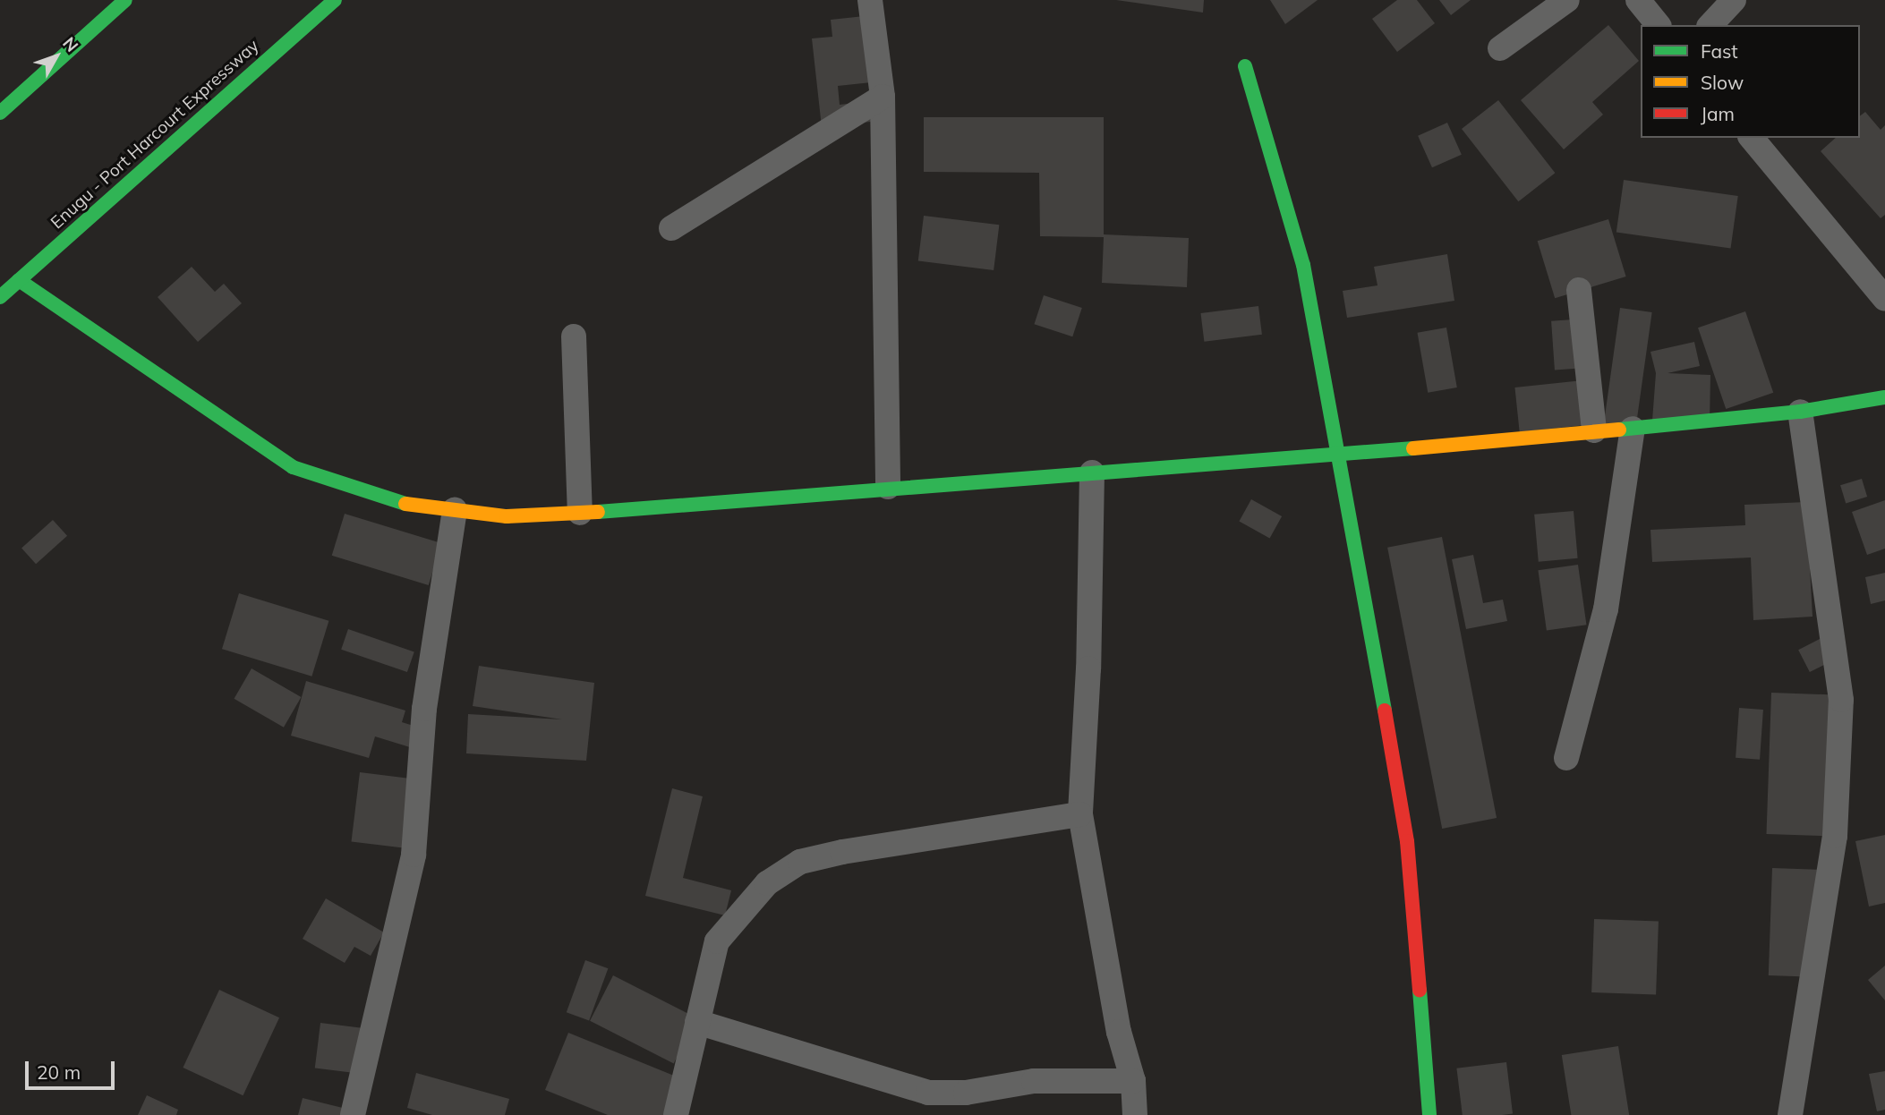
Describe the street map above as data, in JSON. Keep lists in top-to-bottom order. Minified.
{"streets":{"main road":["Enugu - Port Harcourt Expressway"]},"legend":["Fast","Slow","Jam"],"scale_bar":"20 m","north":"top right"}
